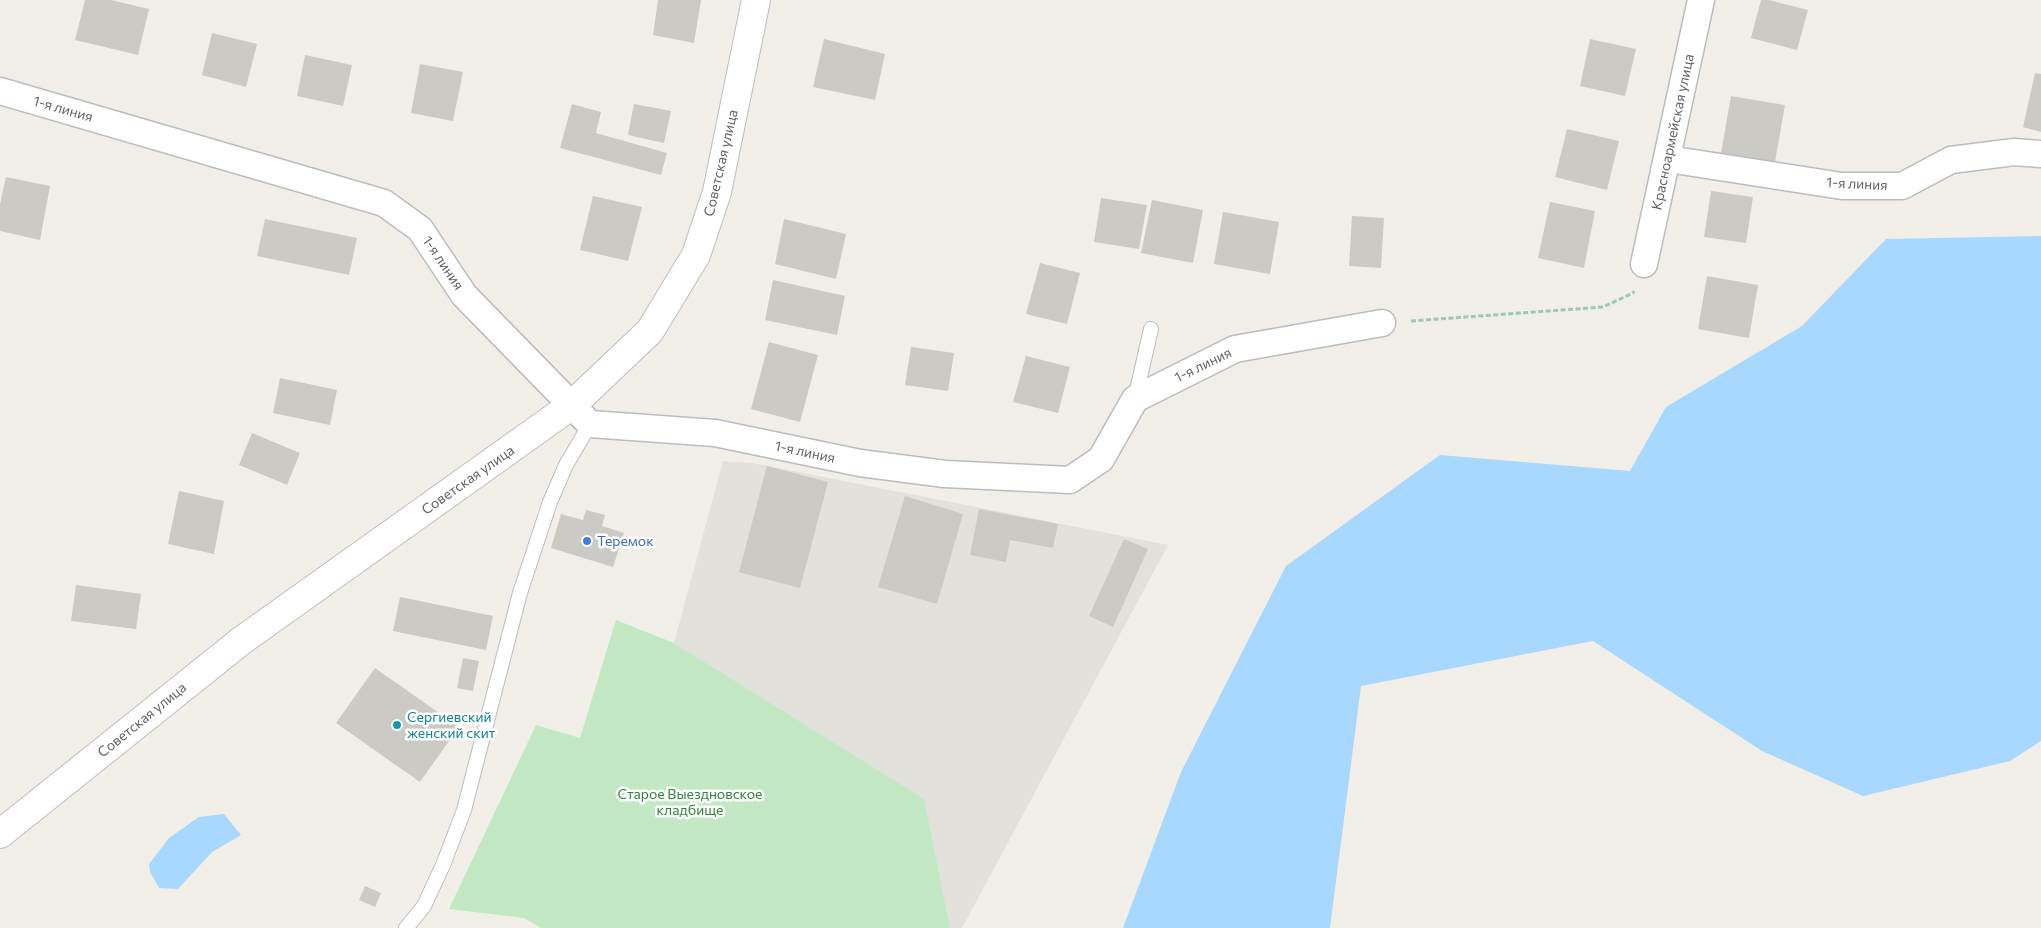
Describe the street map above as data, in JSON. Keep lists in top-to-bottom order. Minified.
{"streets":{"main road":["Советская улица"],"street":["1-я линия","Красноармейская улица"]},"crossings":[["1-я линия","Красноармейская улица"],["1-я линия","Советская улица"]],"parks":["Старое Выездновское кладбище"],"places":["Теремок","Сергиевский женский скит"]}
